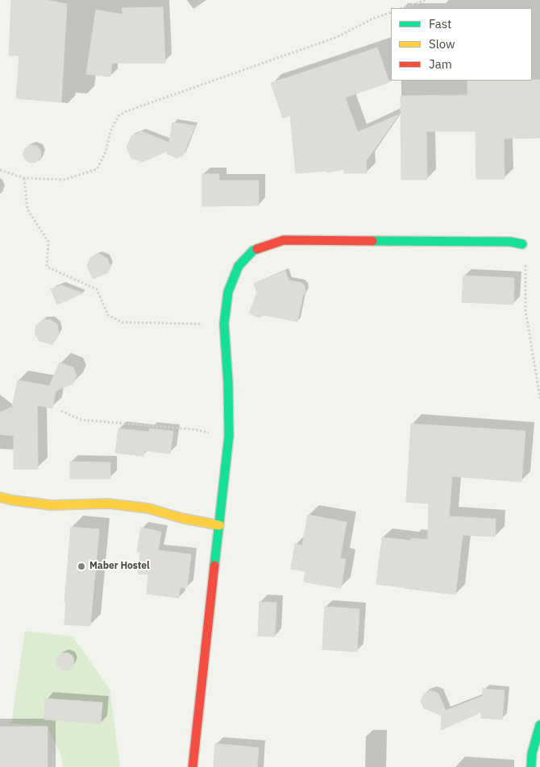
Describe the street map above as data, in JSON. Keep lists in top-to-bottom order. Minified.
{"places":["Maber Hostel"],"legend":["Fast","Slow","Jam"]}
